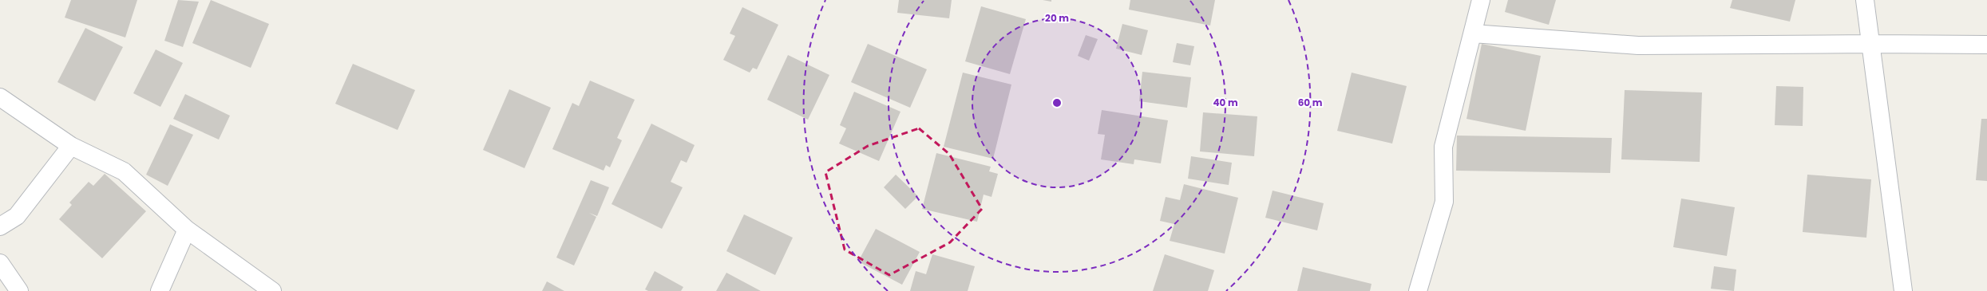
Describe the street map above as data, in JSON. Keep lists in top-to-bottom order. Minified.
{"rings":["20 m","40 m","60 m"]}
